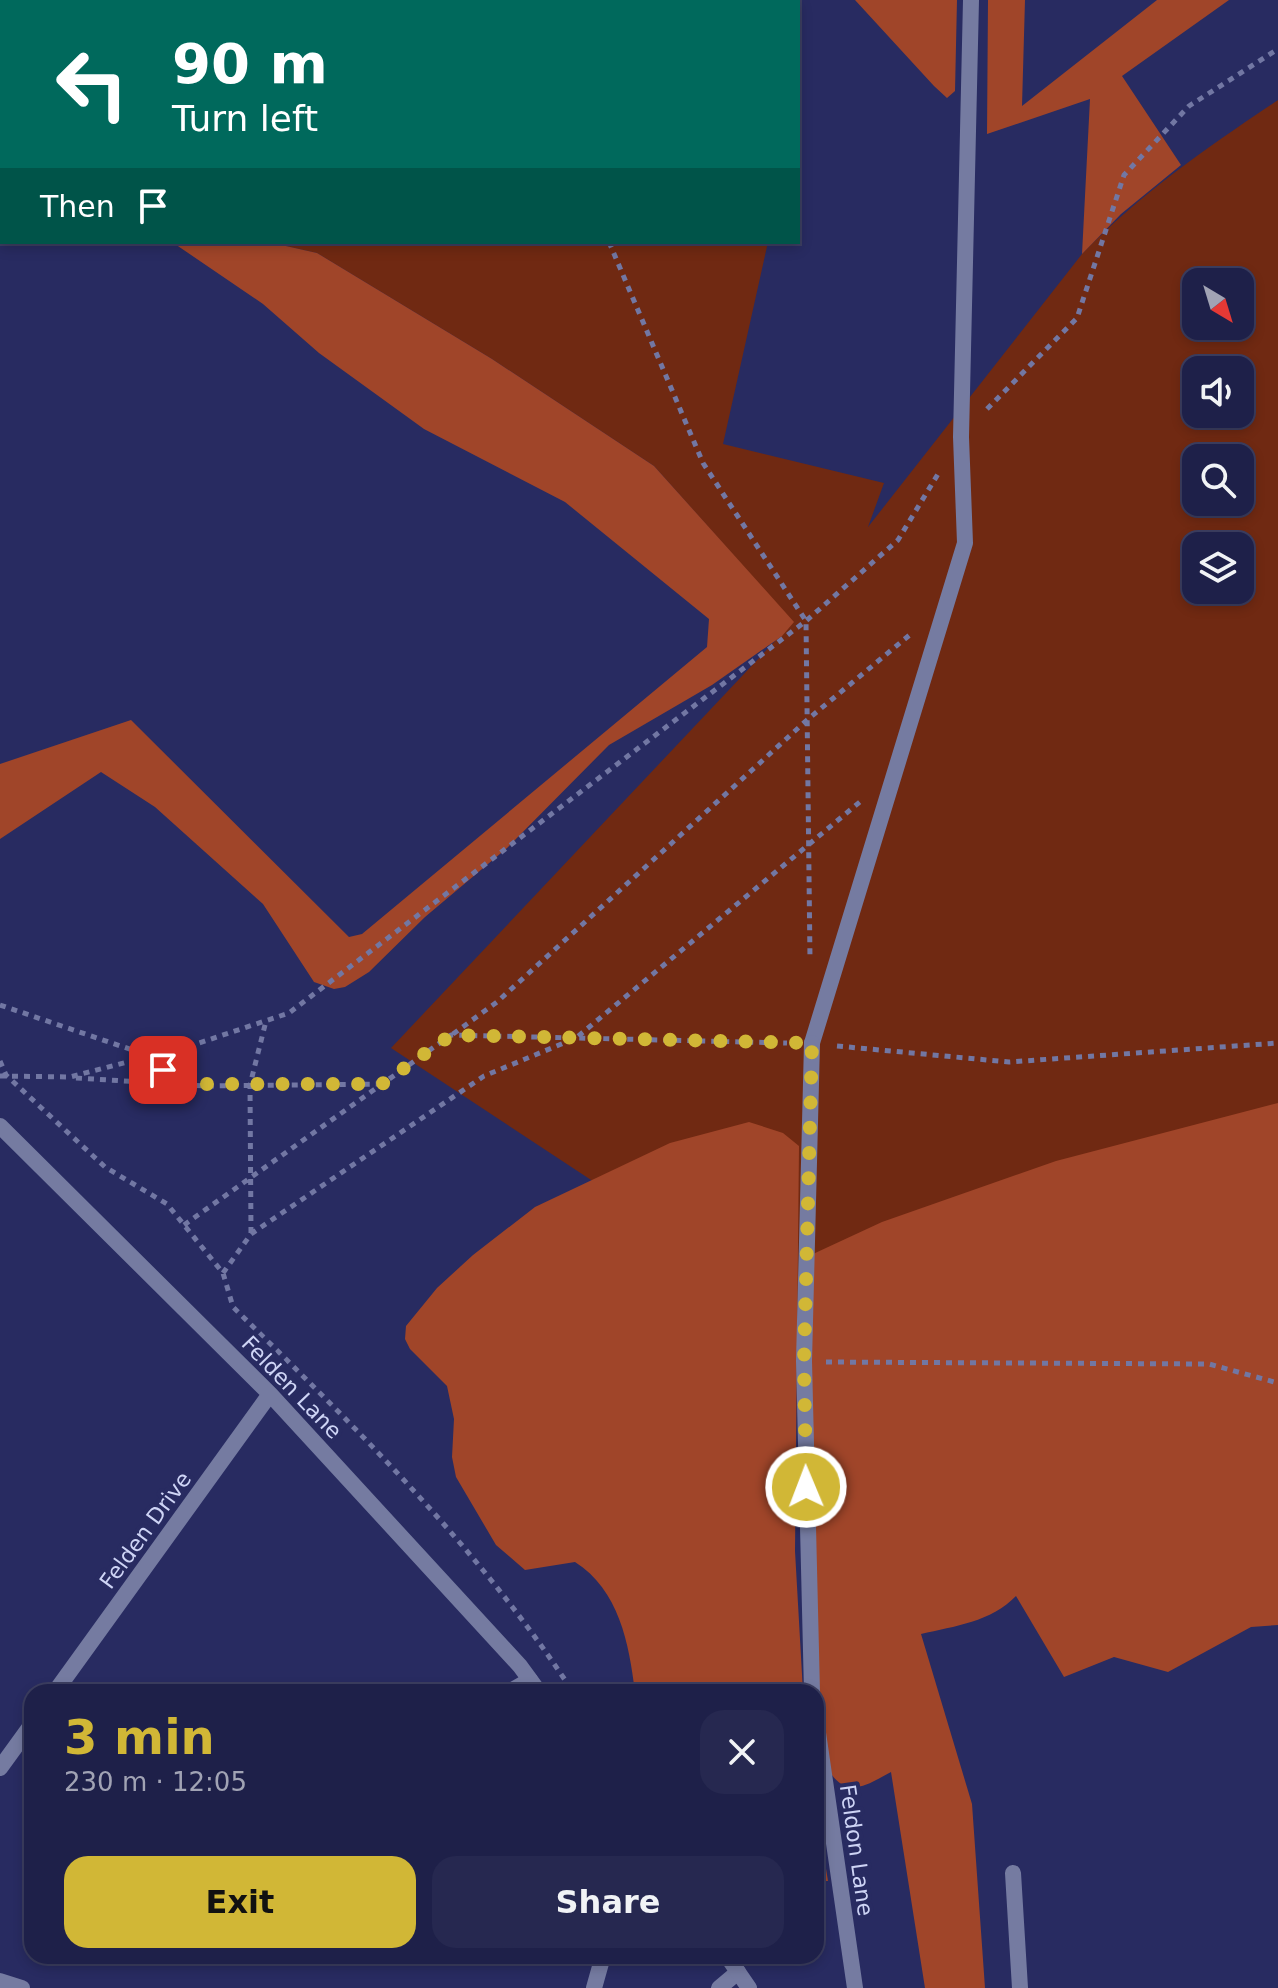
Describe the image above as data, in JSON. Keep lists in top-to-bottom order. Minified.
{"streets":{"street":["Felden Lane","Felden Drive","Feldon Lane"]},"crossings":[["Felden Lane","Felden Drive"]],"north":"bottom right","page":{"turn":["90 m","Turn left"],"then":"Then","heading":["3 min","230 m · 12:05"],"buttons":["Exit","Share"]}}
